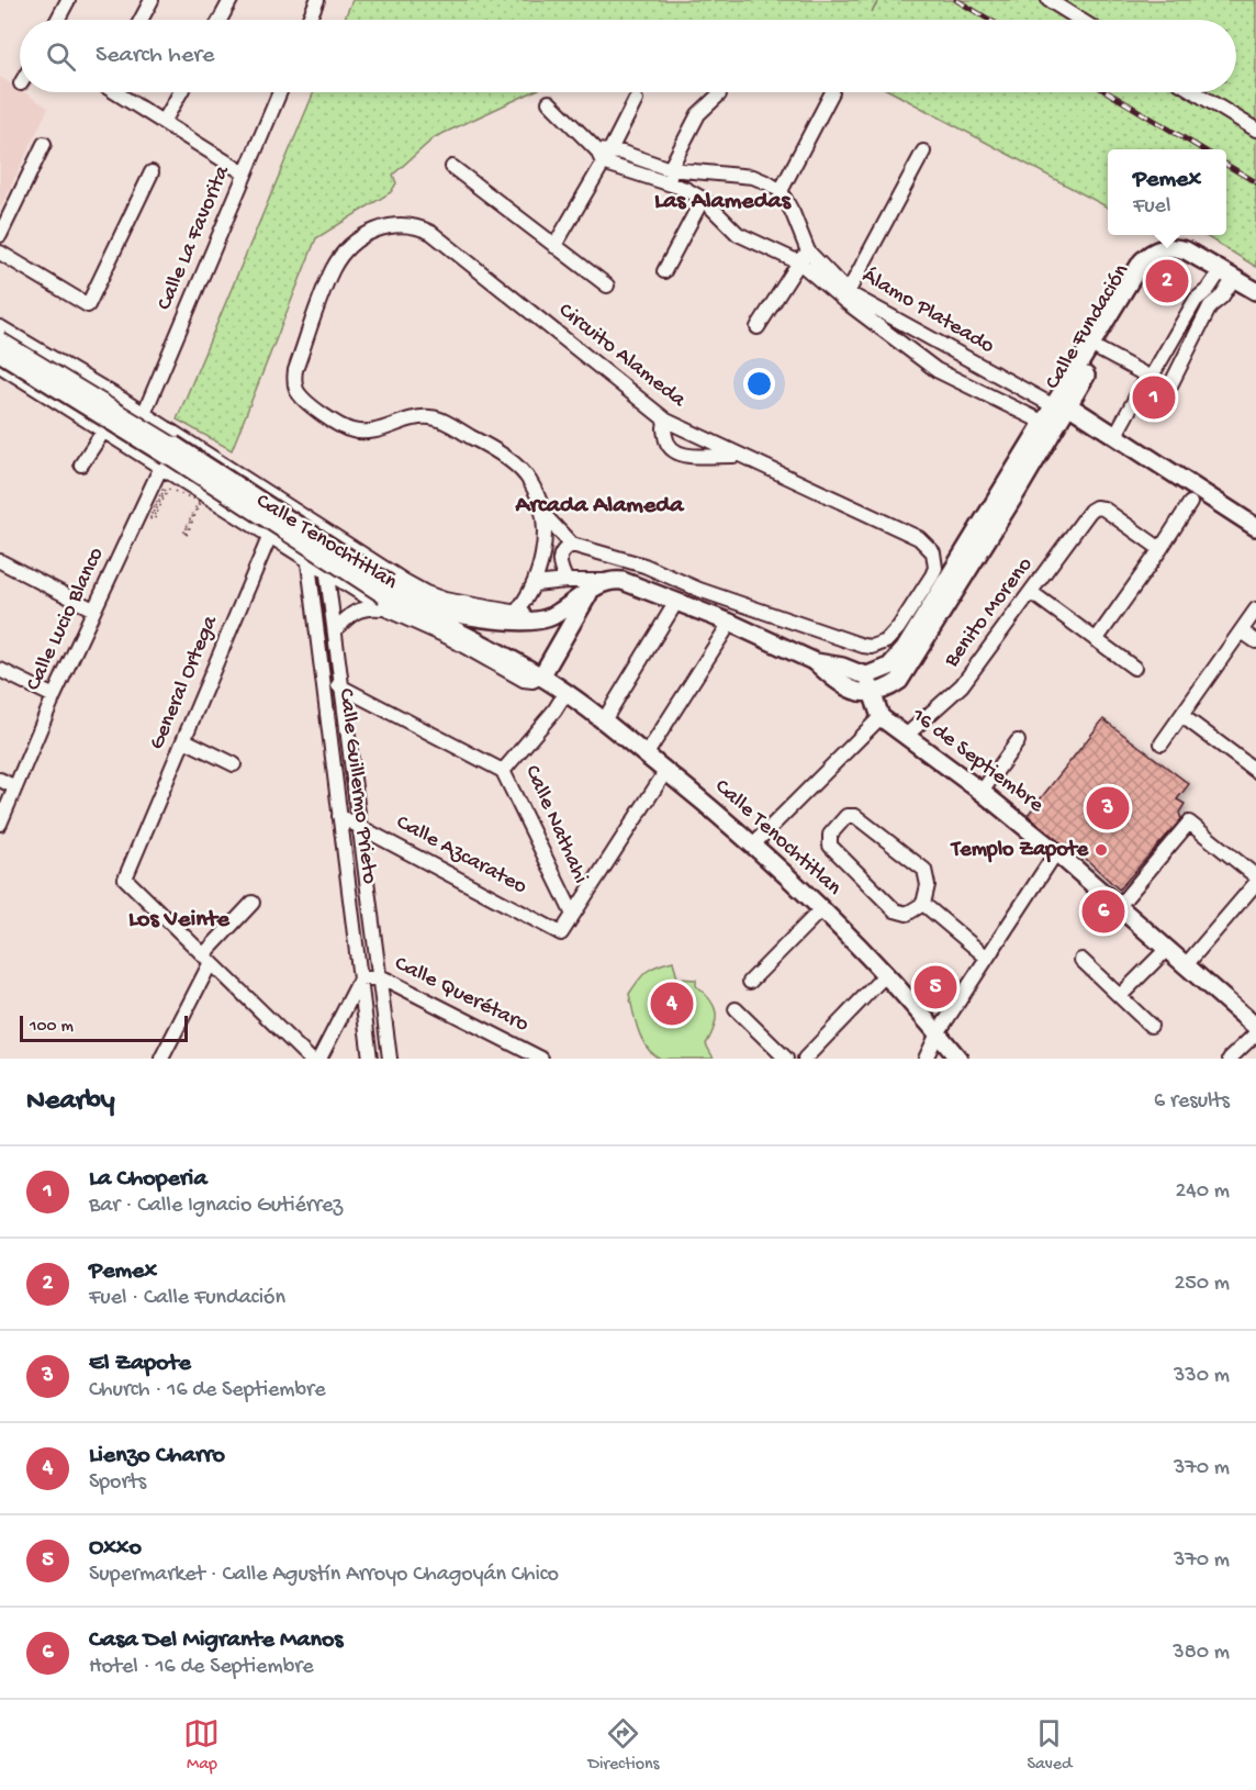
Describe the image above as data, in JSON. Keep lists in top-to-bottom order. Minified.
{"streets":{"main road":["Calle Fundación","Calle Tenochtitlan","16 de Septiembre"],"street":["Calle La Favorita","Álamo Plateado","Circuito Alameda","Benito Moreno","Calle Lucio Blanco","General Ortega","Calle Guillermo Prieto","Calle Nathahi","Calle Azcarateo","Calle Querétaro"]},"crossings":[["Álamo Plateado","Calle Fundación"],["Calle Fundación","16 de Septiembre"],["Circuito Alameda","Calle Tenochtitlan"],["Calle Tenochtitlan","Calle Lucio Blanco"],["Calle Tenochtitlan","General Ortega"],["Calle Tenochtitlan","Calle Guillermo Prieto"],["Calle Tenochtitlan","Calle Nathahi"],["Benito Moreno","16 de Septiembre"],["Calle Guillermo Prieto","Calle Azcarateo"],["Calle Guillermo Prieto","Calle Querétaro"],["Calle Nathahi","Calle Azcarateo"]],"districts":["Las Alamedas","Arcada Alameda","Los Veinte"],"places":["Templo Zapote"],"scale_bar":"100 m","page":{"search":"Search here","popup":["Pemex","Fuel"],"pins":["2","1","3","6","5","4"],"scale":"100 m","heading":["Nearby","6 results"],"list":[{"mark":"1","name":"La Choperia","note":"Bar · Calle Ignacio Gutiérrez","value":"240 m"},{"mark":"2","name":"Pemex","note":"Fuel · Calle Fundación","value":"250 m"},{"mark":"3","name":"El Zapote","note":"Church · 16 de Septiembre","value":"330 m"},{"mark":"4","name":"Lienzo Charro","note":"Sports","value":"370 m"},{"mark":"5","name":"Oxxo","note":"Supermarket · Calle Agustín Arroyo Chagoyán Chico","value":"370 m"},{"mark":"6","name":"Casa Del Migrante Manos","note":"Hotel · 16 de Septiembre","value":"380 m"}],"nav":["Map","Directions","Saved"]}}
